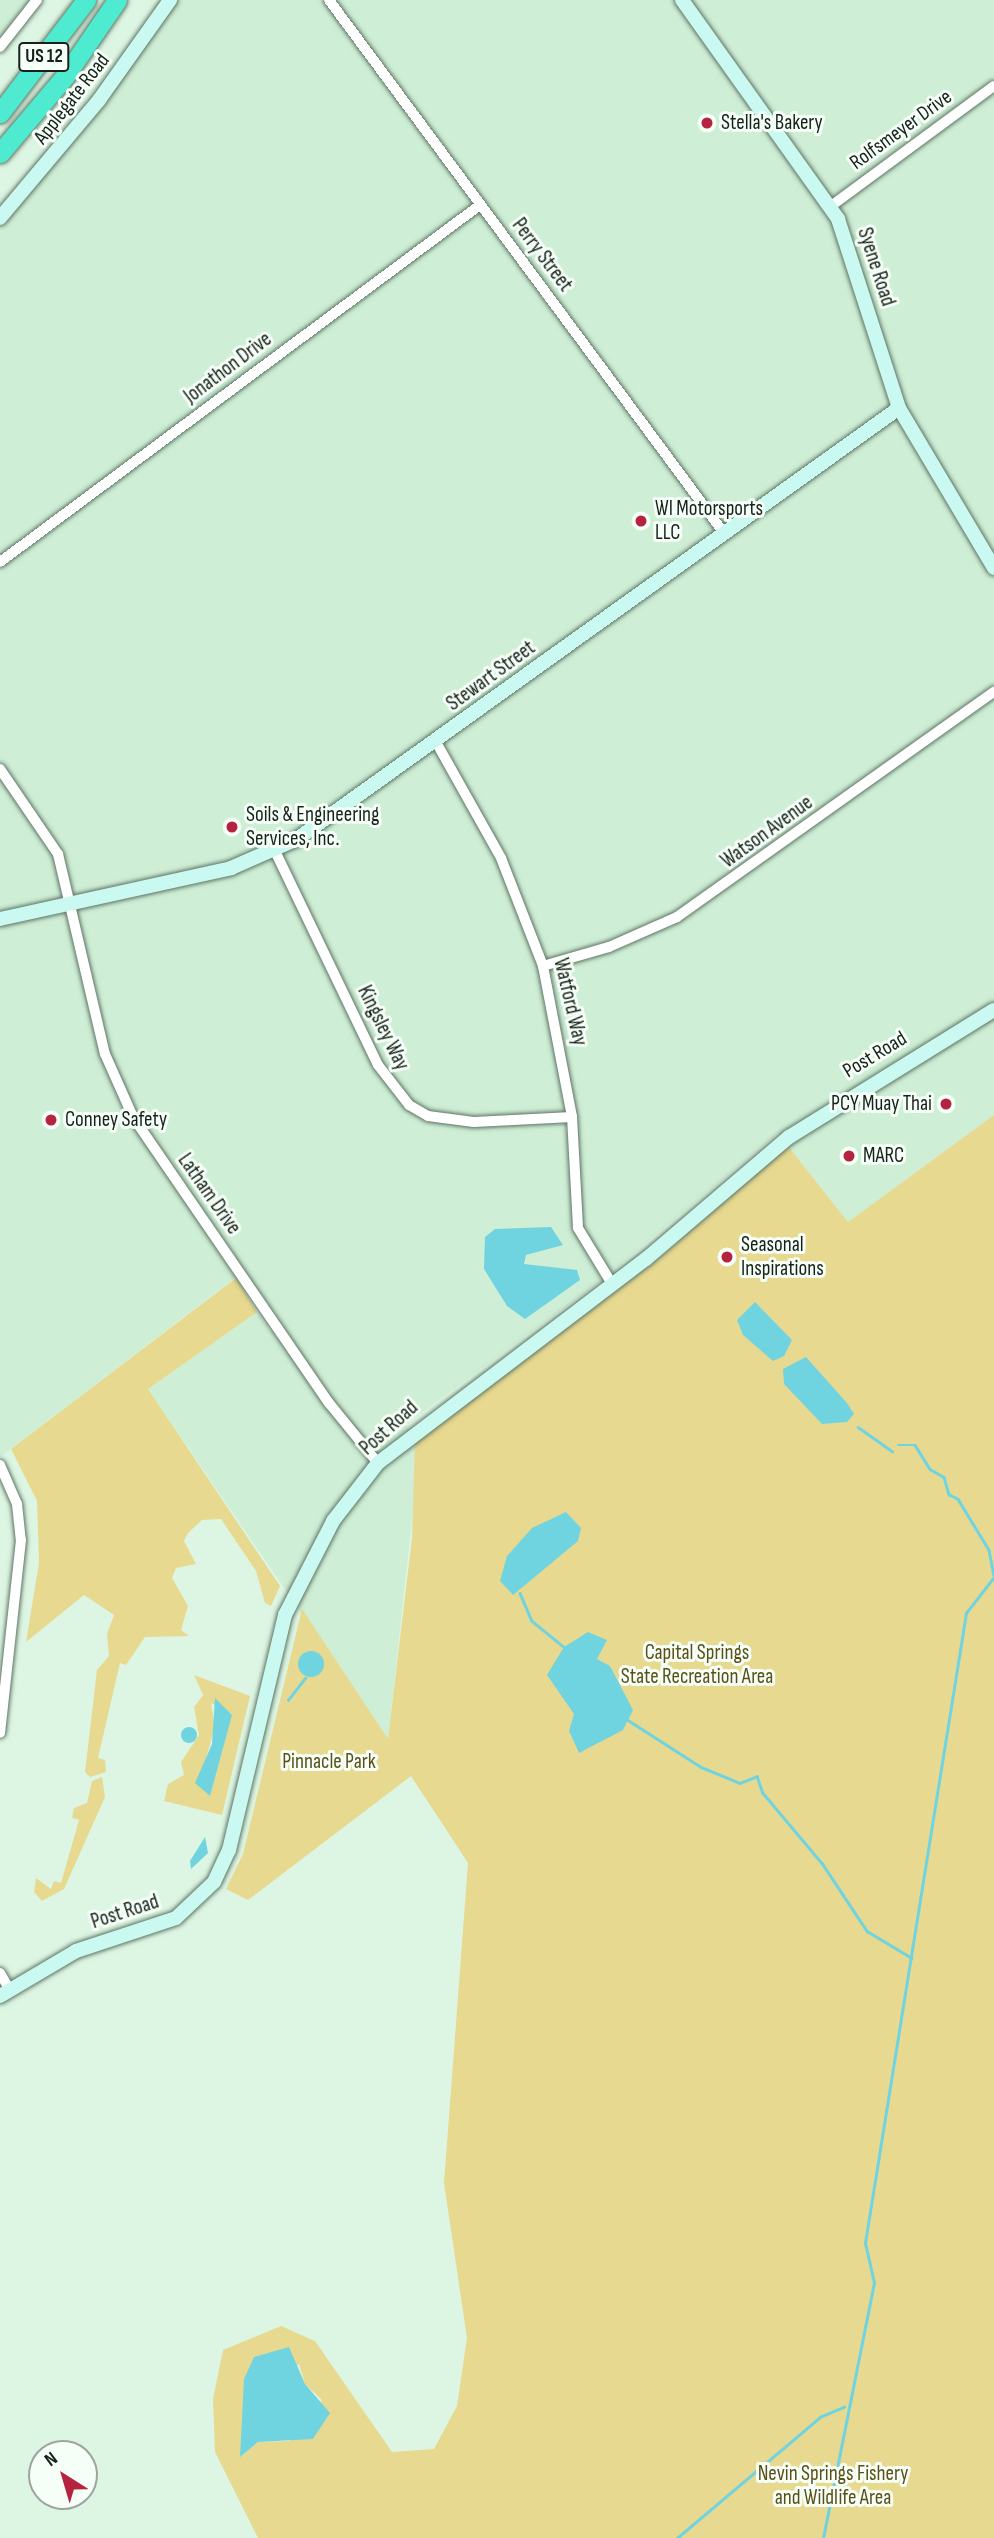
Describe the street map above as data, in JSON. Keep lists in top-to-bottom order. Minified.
{"streets":{"highway":["US 12"],"street":["Applegate Road","Rolfsmeyer Drive","Perry Street","Syene Road","Jonathon Drive","Stewart Street","Watson Avenue","Watford Way","Kingsley Way","Post Road","Latham Drive"]},"crossings":[["Rolfsmeyer Drive","Syene Road"],["Perry Street","Jonathon Drive"],["Perry Street","Stewart Street"],["Syene Road","Stewart Street"],["Stewart Street","Watford Way"],["Stewart Street","Kingsley Way"],["Stewart Street","Latham Drive"],["Watson Avenue","Watford Way"],["Watford Way","Kingsley Way"],["Watford Way","Post Road"],["Post Road","Latham Drive"]],"parks":["Capital Springs State Recreation Area","Pinnacle Park","Nevin Springs Fishery and Wildlife Area"],"places":["Stella's Bakery","WI Motorsports LLC","Soils & Engineering Services, Inc.","PCY Muay Thai","Conney Safety","MARC","Seasonal Inspirations"],"north":"top left"}
